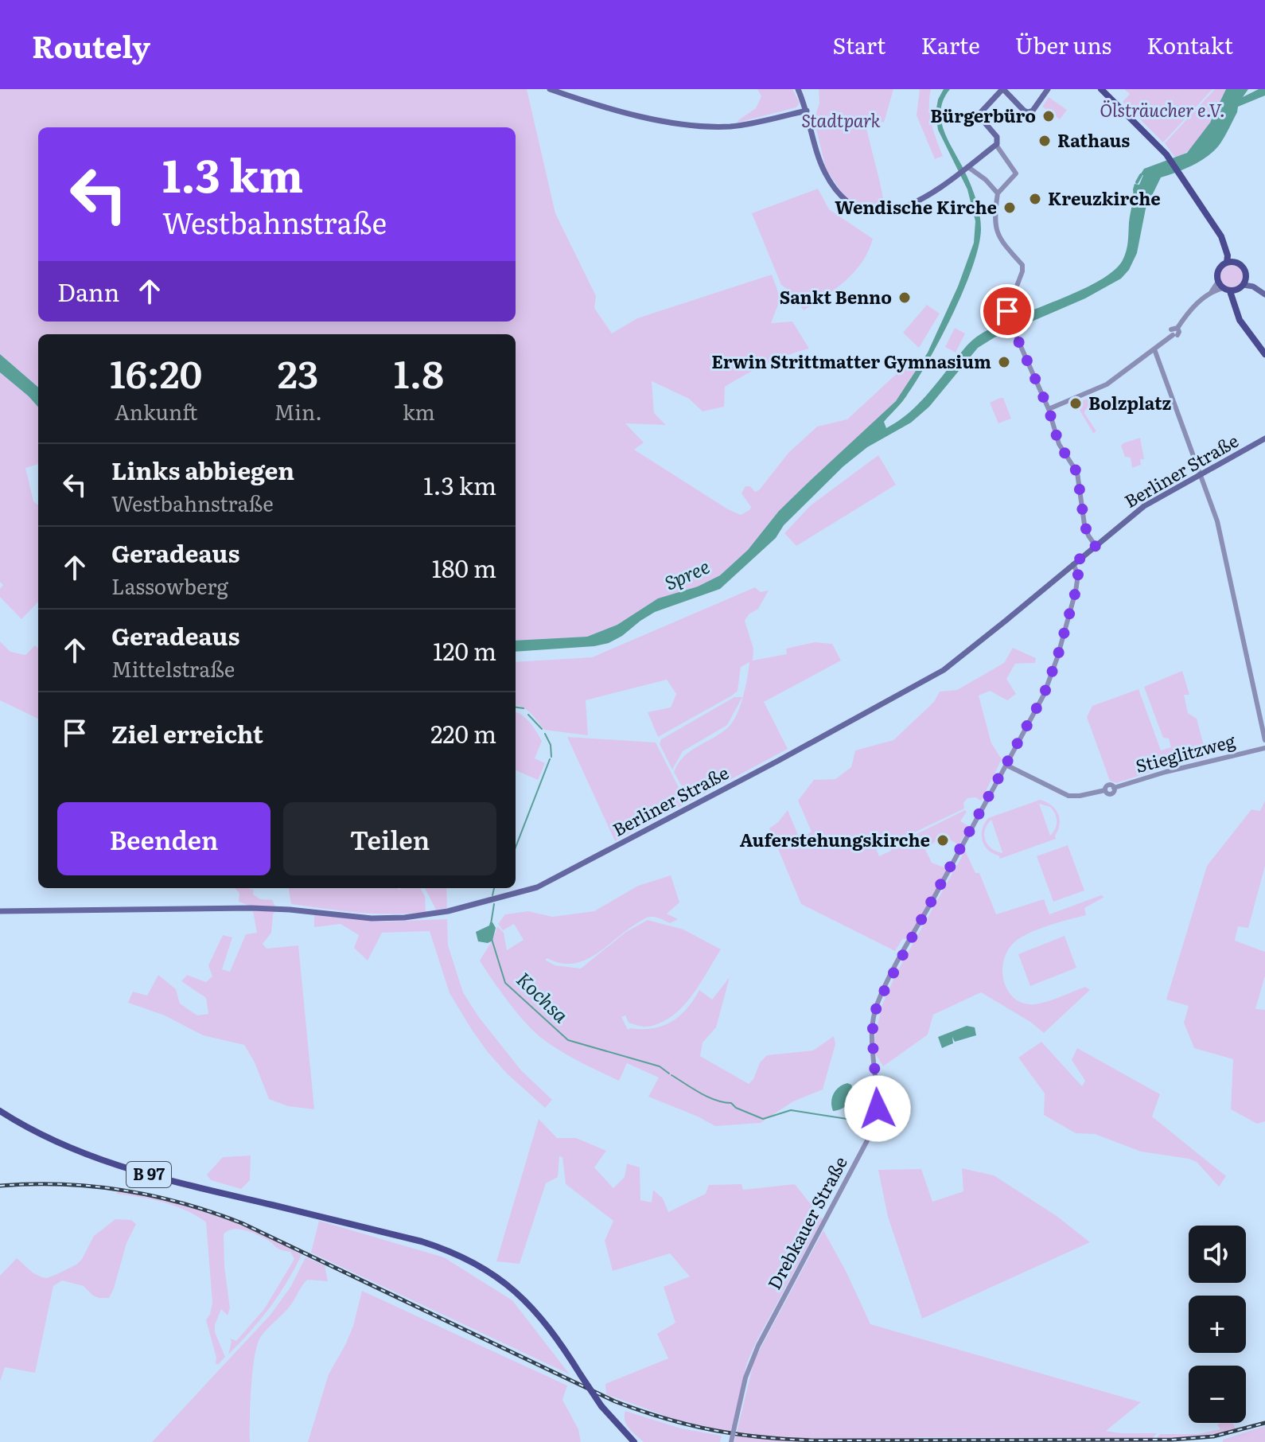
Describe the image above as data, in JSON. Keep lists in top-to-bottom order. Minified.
{"streets":{"main road":["Berliner Straße","B 97"],"street":["Stieglitzweg","Drebkauer Straße"]},"crossings":[["Berliner Straße","Drebkauer Straße"],["Stieglitzweg","Drebkauer Straße"]],"water":["Spree","Kochsa"],"parks":["Ölsträucher e.V.","Stadtpark"],"places":["Bürgerbüro","Rathaus","Kreuzkirche","Wendische Kirche","Sankt Benno","Erwin Strittmatter Gymnasium","Bolzplatz","Auferstehungskirche"],"page":{"header":"Routely","nav":["Start","Karte","Über uns","Kontakt"],"turn":["1.3 km","Westbahnstraße"],"then":"Dann","eta":["16:20","Ankunft","23","Min.","1.8","km"],"list":[{"name":"Links abbiegen","note":"Westbahnstraße","value":"1.3 km"},{"name":"Geradeaus","note":"Lassowberg","value":"180 m"},{"name":"Geradeaus","note":"Mittelstraße","value":"120 m"},{"name":"Ziel erreicht","value":"220 m"}],"buttons":["Beenden","Teilen"],"map_buttons":["+","−"]}}
